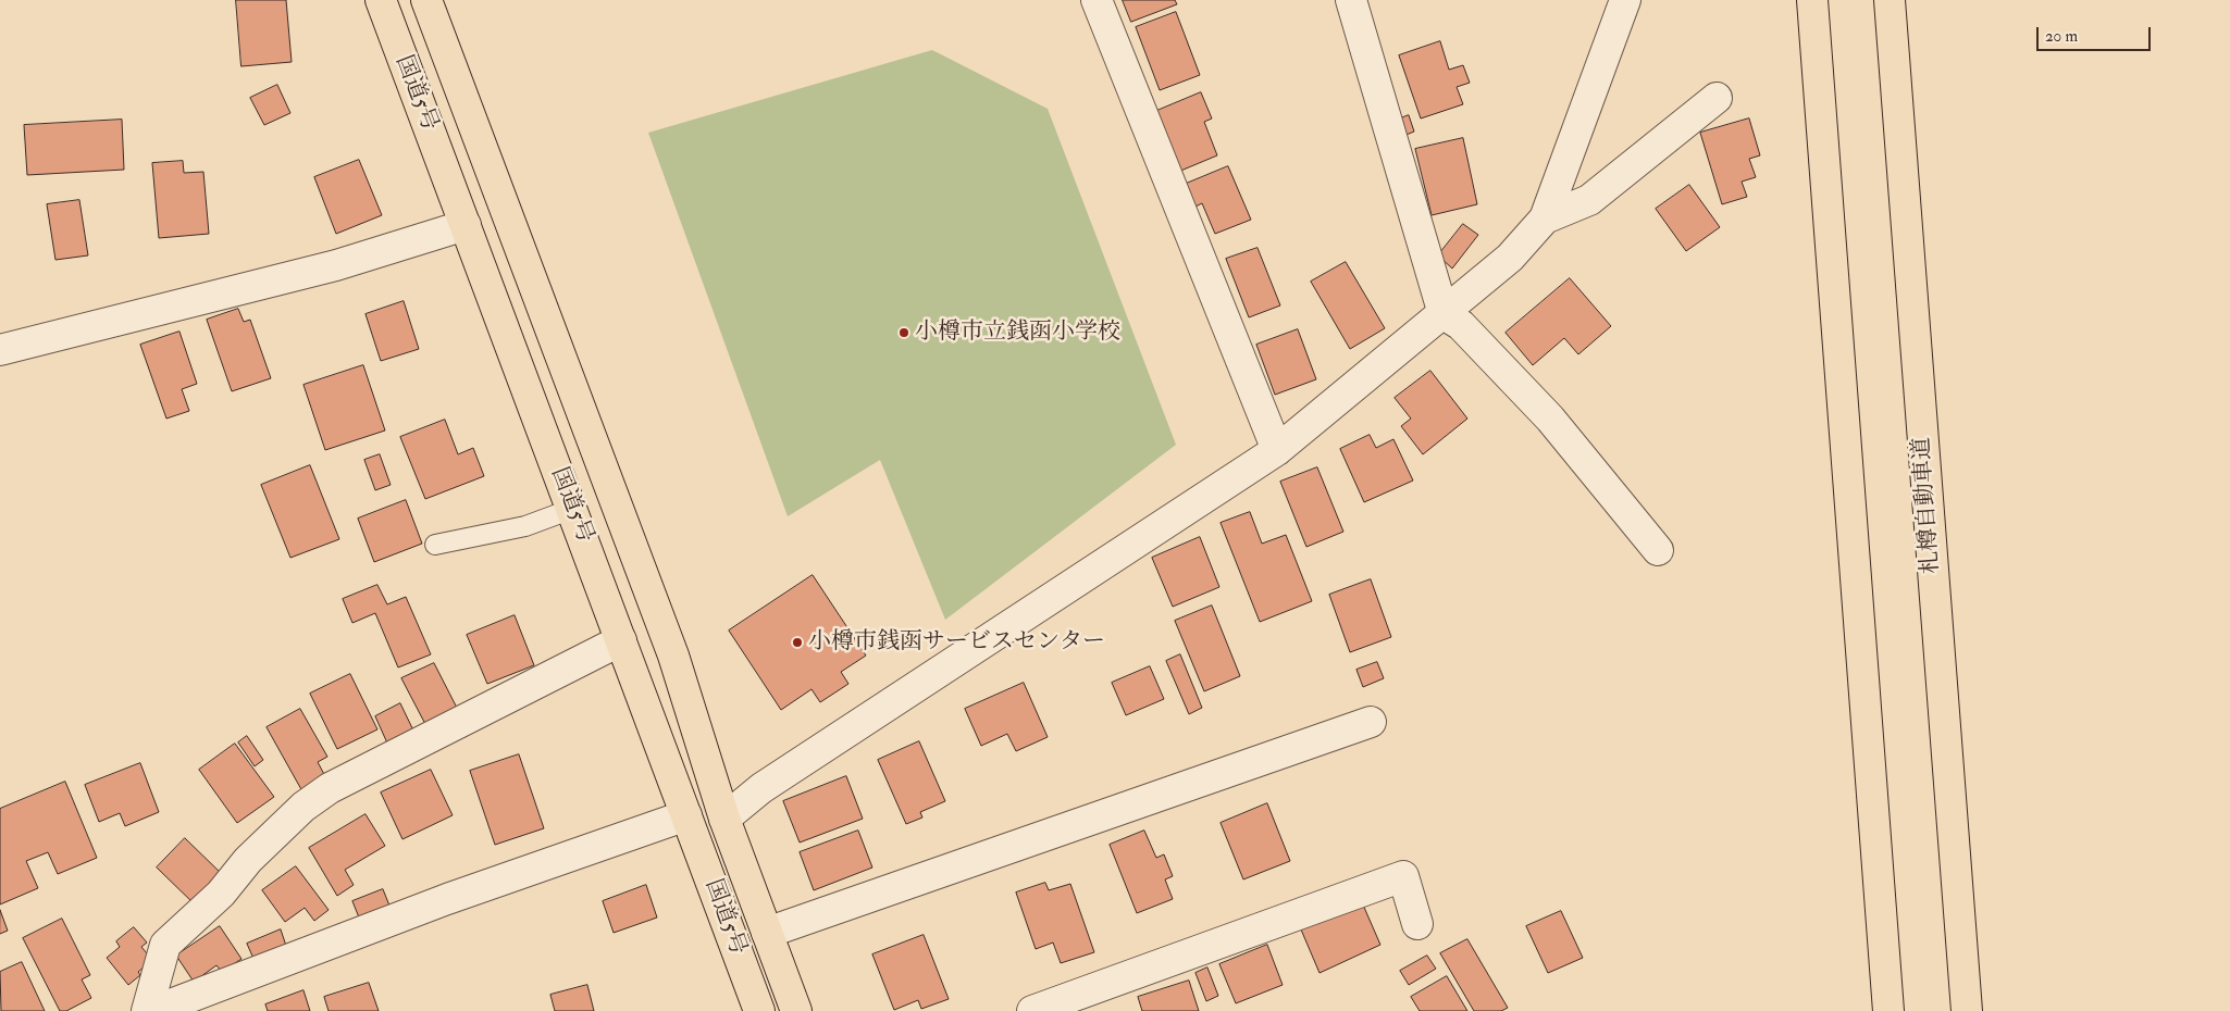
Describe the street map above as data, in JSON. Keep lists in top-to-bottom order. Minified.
{"streets":{"highway":["国道5号","札樽自動車道"]},"places":["小樽市立銭函小学校","小樽市銭函サービスセンター"],"scale_bar":"20 m"}
